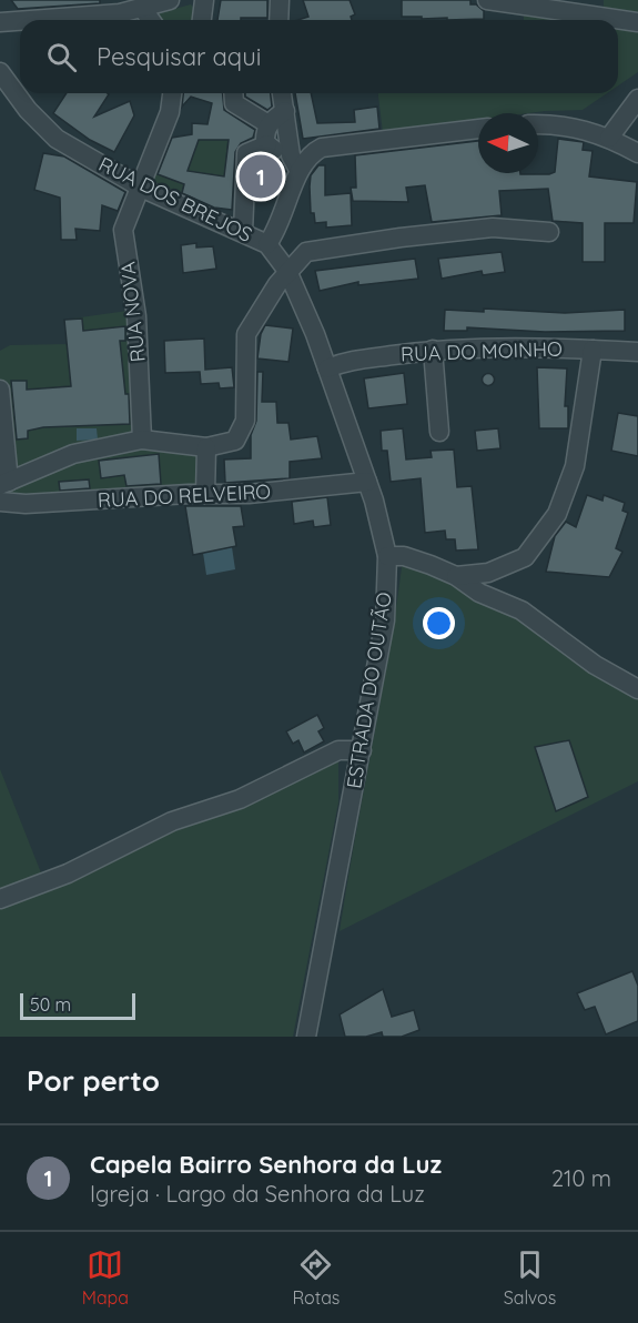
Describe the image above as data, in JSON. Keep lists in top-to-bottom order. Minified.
{"streets":{"street":["RUA DOS BREJOS","RUA NOVA","RUA DO MOINHO","RUA DO RELVEIRO","ESTRADA DO OUTÃO"]},"crossings":[["RUA DOS BREJOS","RUA NOVA"],["RUA DOS BREJOS","ESTRADA DO OUTÃO"],["RUA DO MOINHO","ESTRADA DO OUTÃO"],["RUA DO RELVEIRO","ESTRADA DO OUTÃO"]],"scale_bar":"50 m","north":"left","page":{"search":"Pesquisar aqui","pins":"1","scale":"50 m","heading":"Por perto","list":[{"mark":"1","name":"Capela Bairro Senhora da Luz","note":"Igreja · Largo da Senhora da Luz","value":"210 m"}],"nav":["Mapa","Rotas","Salvos"]}}
